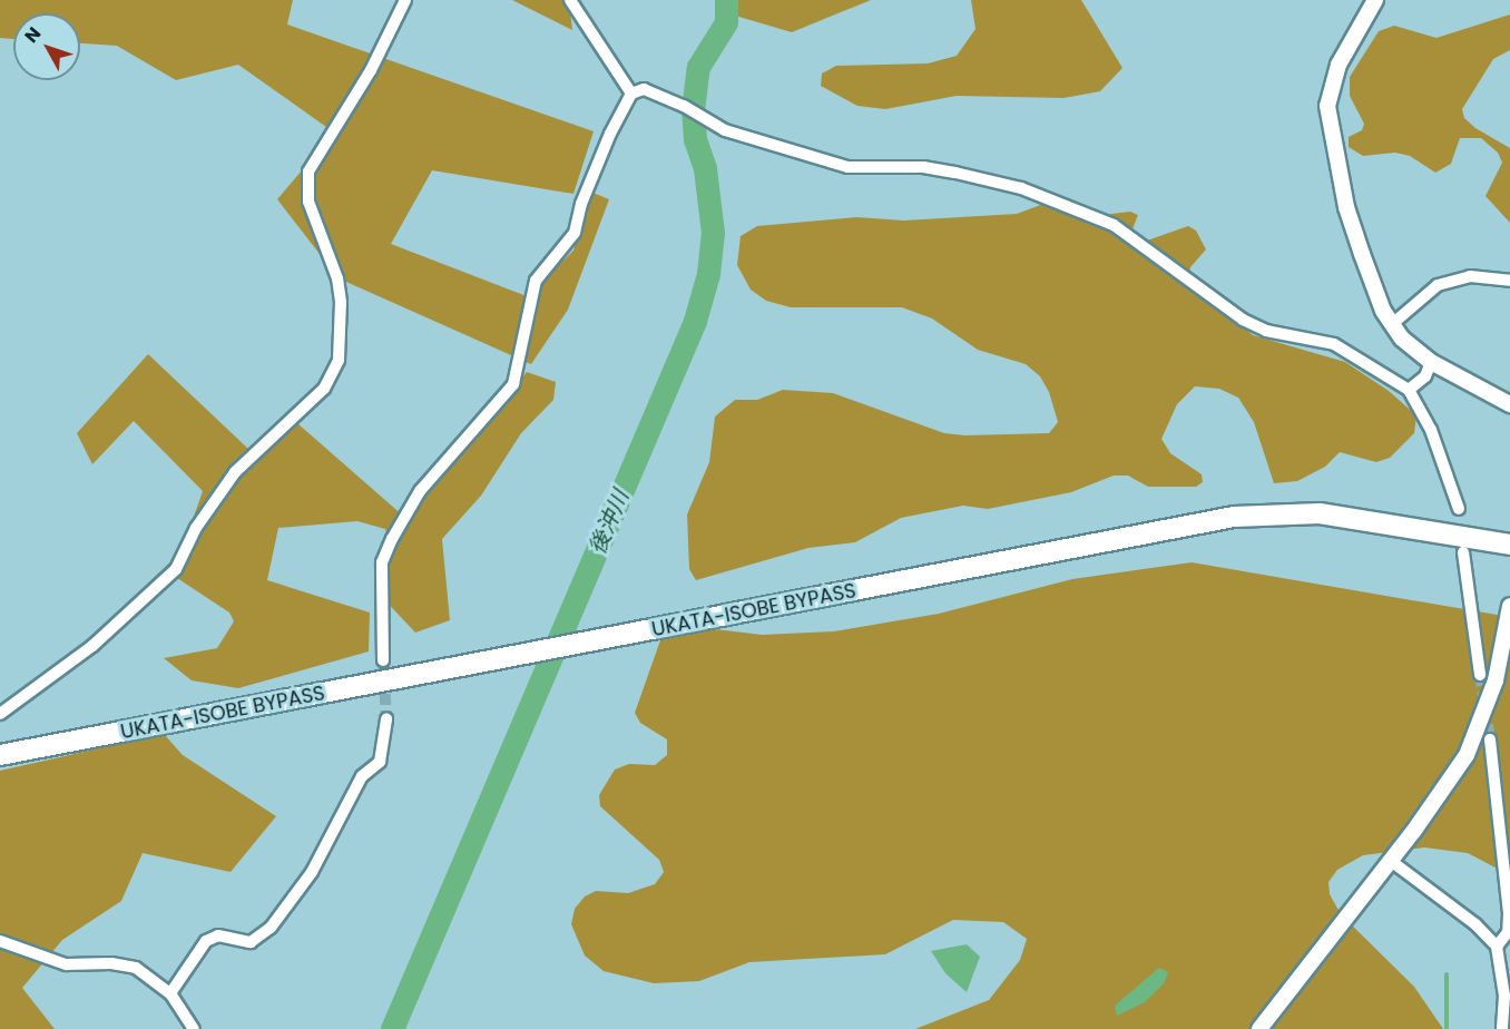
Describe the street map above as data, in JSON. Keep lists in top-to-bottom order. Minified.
{"streets":{"highway":["UKATA-ISOBE BYPASS"]},"water":["後沖川"],"north":"top left"}
